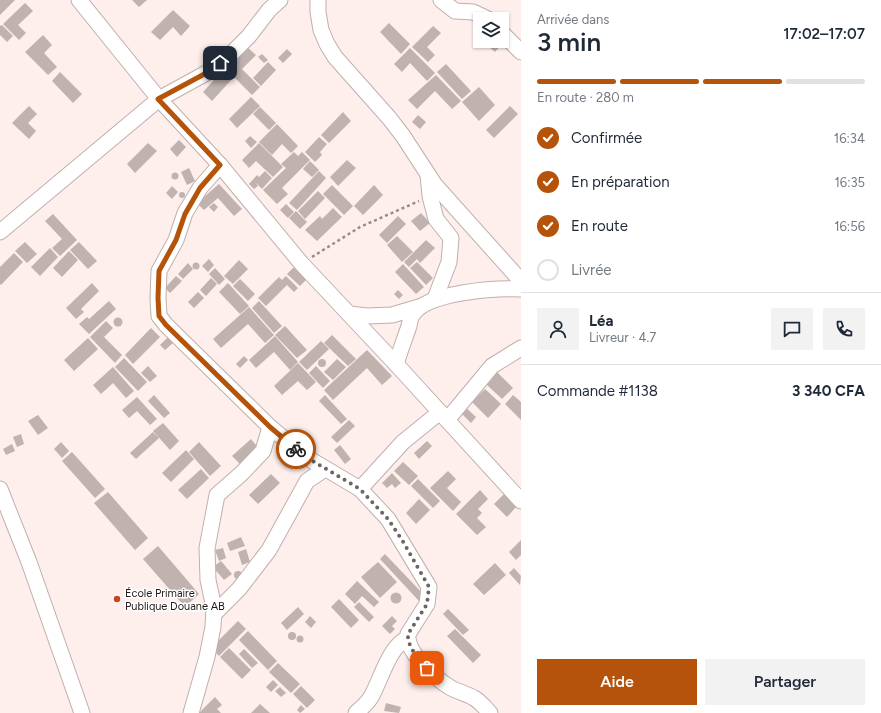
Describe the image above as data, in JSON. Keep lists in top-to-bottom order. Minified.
{"places":["École Primaire Publique Douane AB"],"page":{"heading":["3 min","Arrivée dans","17:02–17:07"],"panel":["Léa","Livreur · 4.7","Commande #1138","3 340 CFA"],"bar":"En route · 280 m","list":[["Confirmée","16:34"],["En préparation","16:35"],["En route","16:56"],"Livrée"],"buttons":["Aide","Partager"]}}
